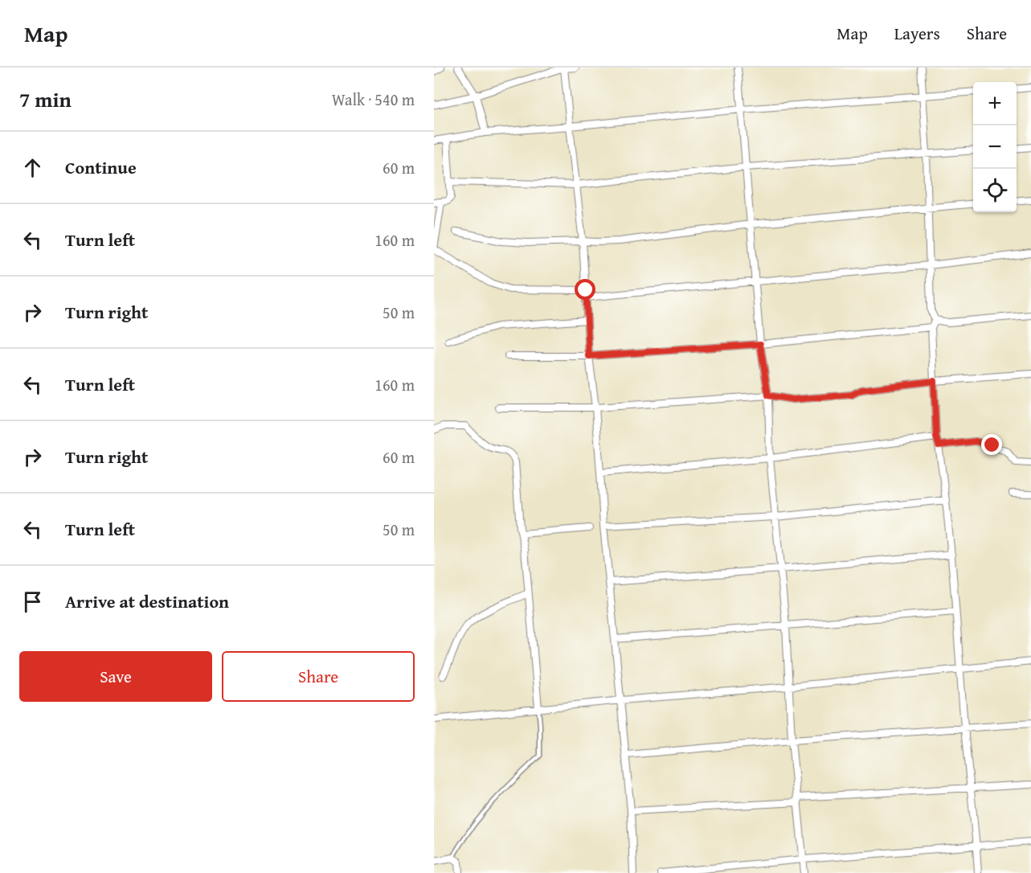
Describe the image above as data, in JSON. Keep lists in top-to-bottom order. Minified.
{"page":{"header":"Map","nav":["Map","Layers","Share"],"heading":["7 min","Walk · 540 m"],"map_buttons":["+","−"],"list":[["Continue","60 m"],["Turn left","160 m"],["Turn right","50 m"],["Turn left","160 m"],["Turn right","60 m"],["Turn left","50 m"],"Arrive at destination"],"buttons":["Save","Share"]}}
